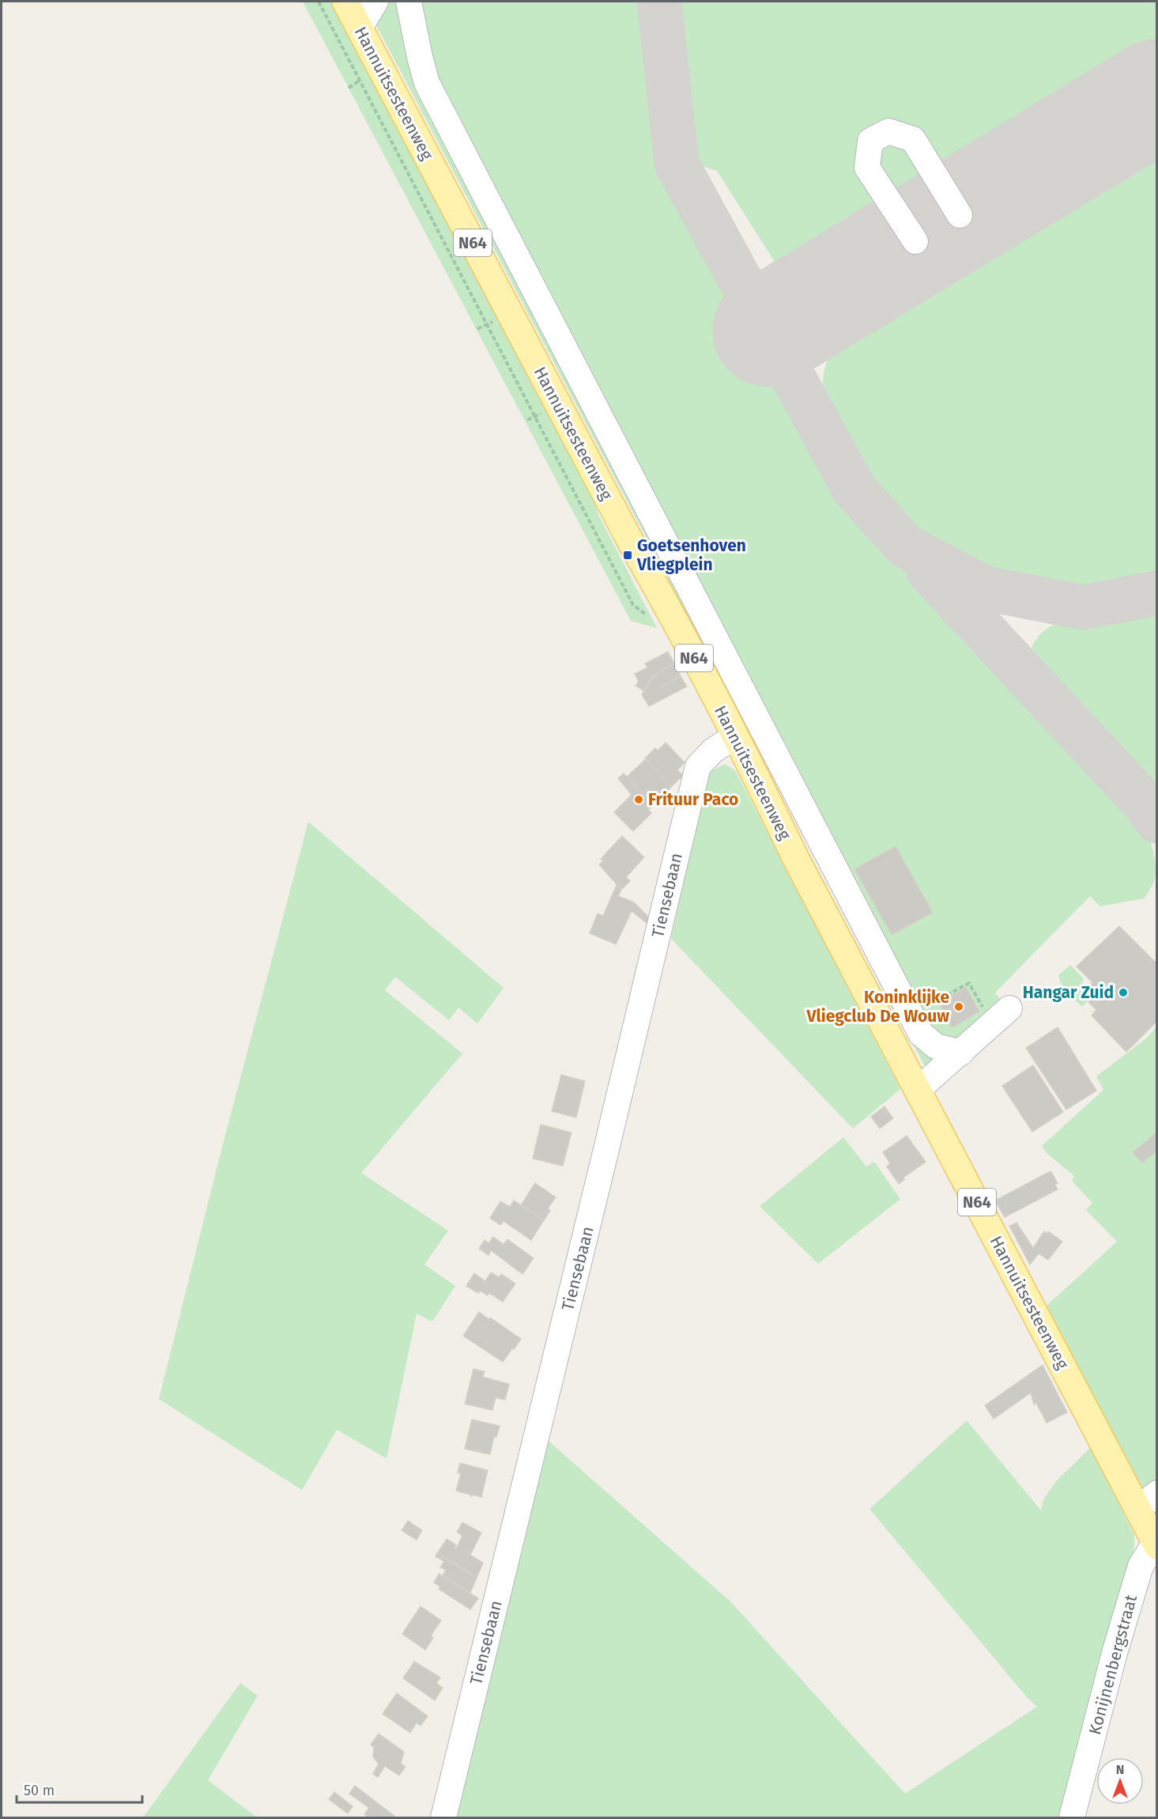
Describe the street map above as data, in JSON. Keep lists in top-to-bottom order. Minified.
{"streets":{"main road":["Hannuitsesteenweg","N64"],"street":["Tiensebaan","Konijnenbergstraat"]},"crossings":[["Hannuitsesteenweg","Tiensebaan"],["Hannuitsesteenweg","Konijnenbergstraat"]],"places":{"transit":["Goetsenhoven Vliegplein"],"other":["Frituur Paco","Hangar Zuid","Koninklijke Vliegclub De Wouw"]},"scale_bar":"50 m","north":"top"}
